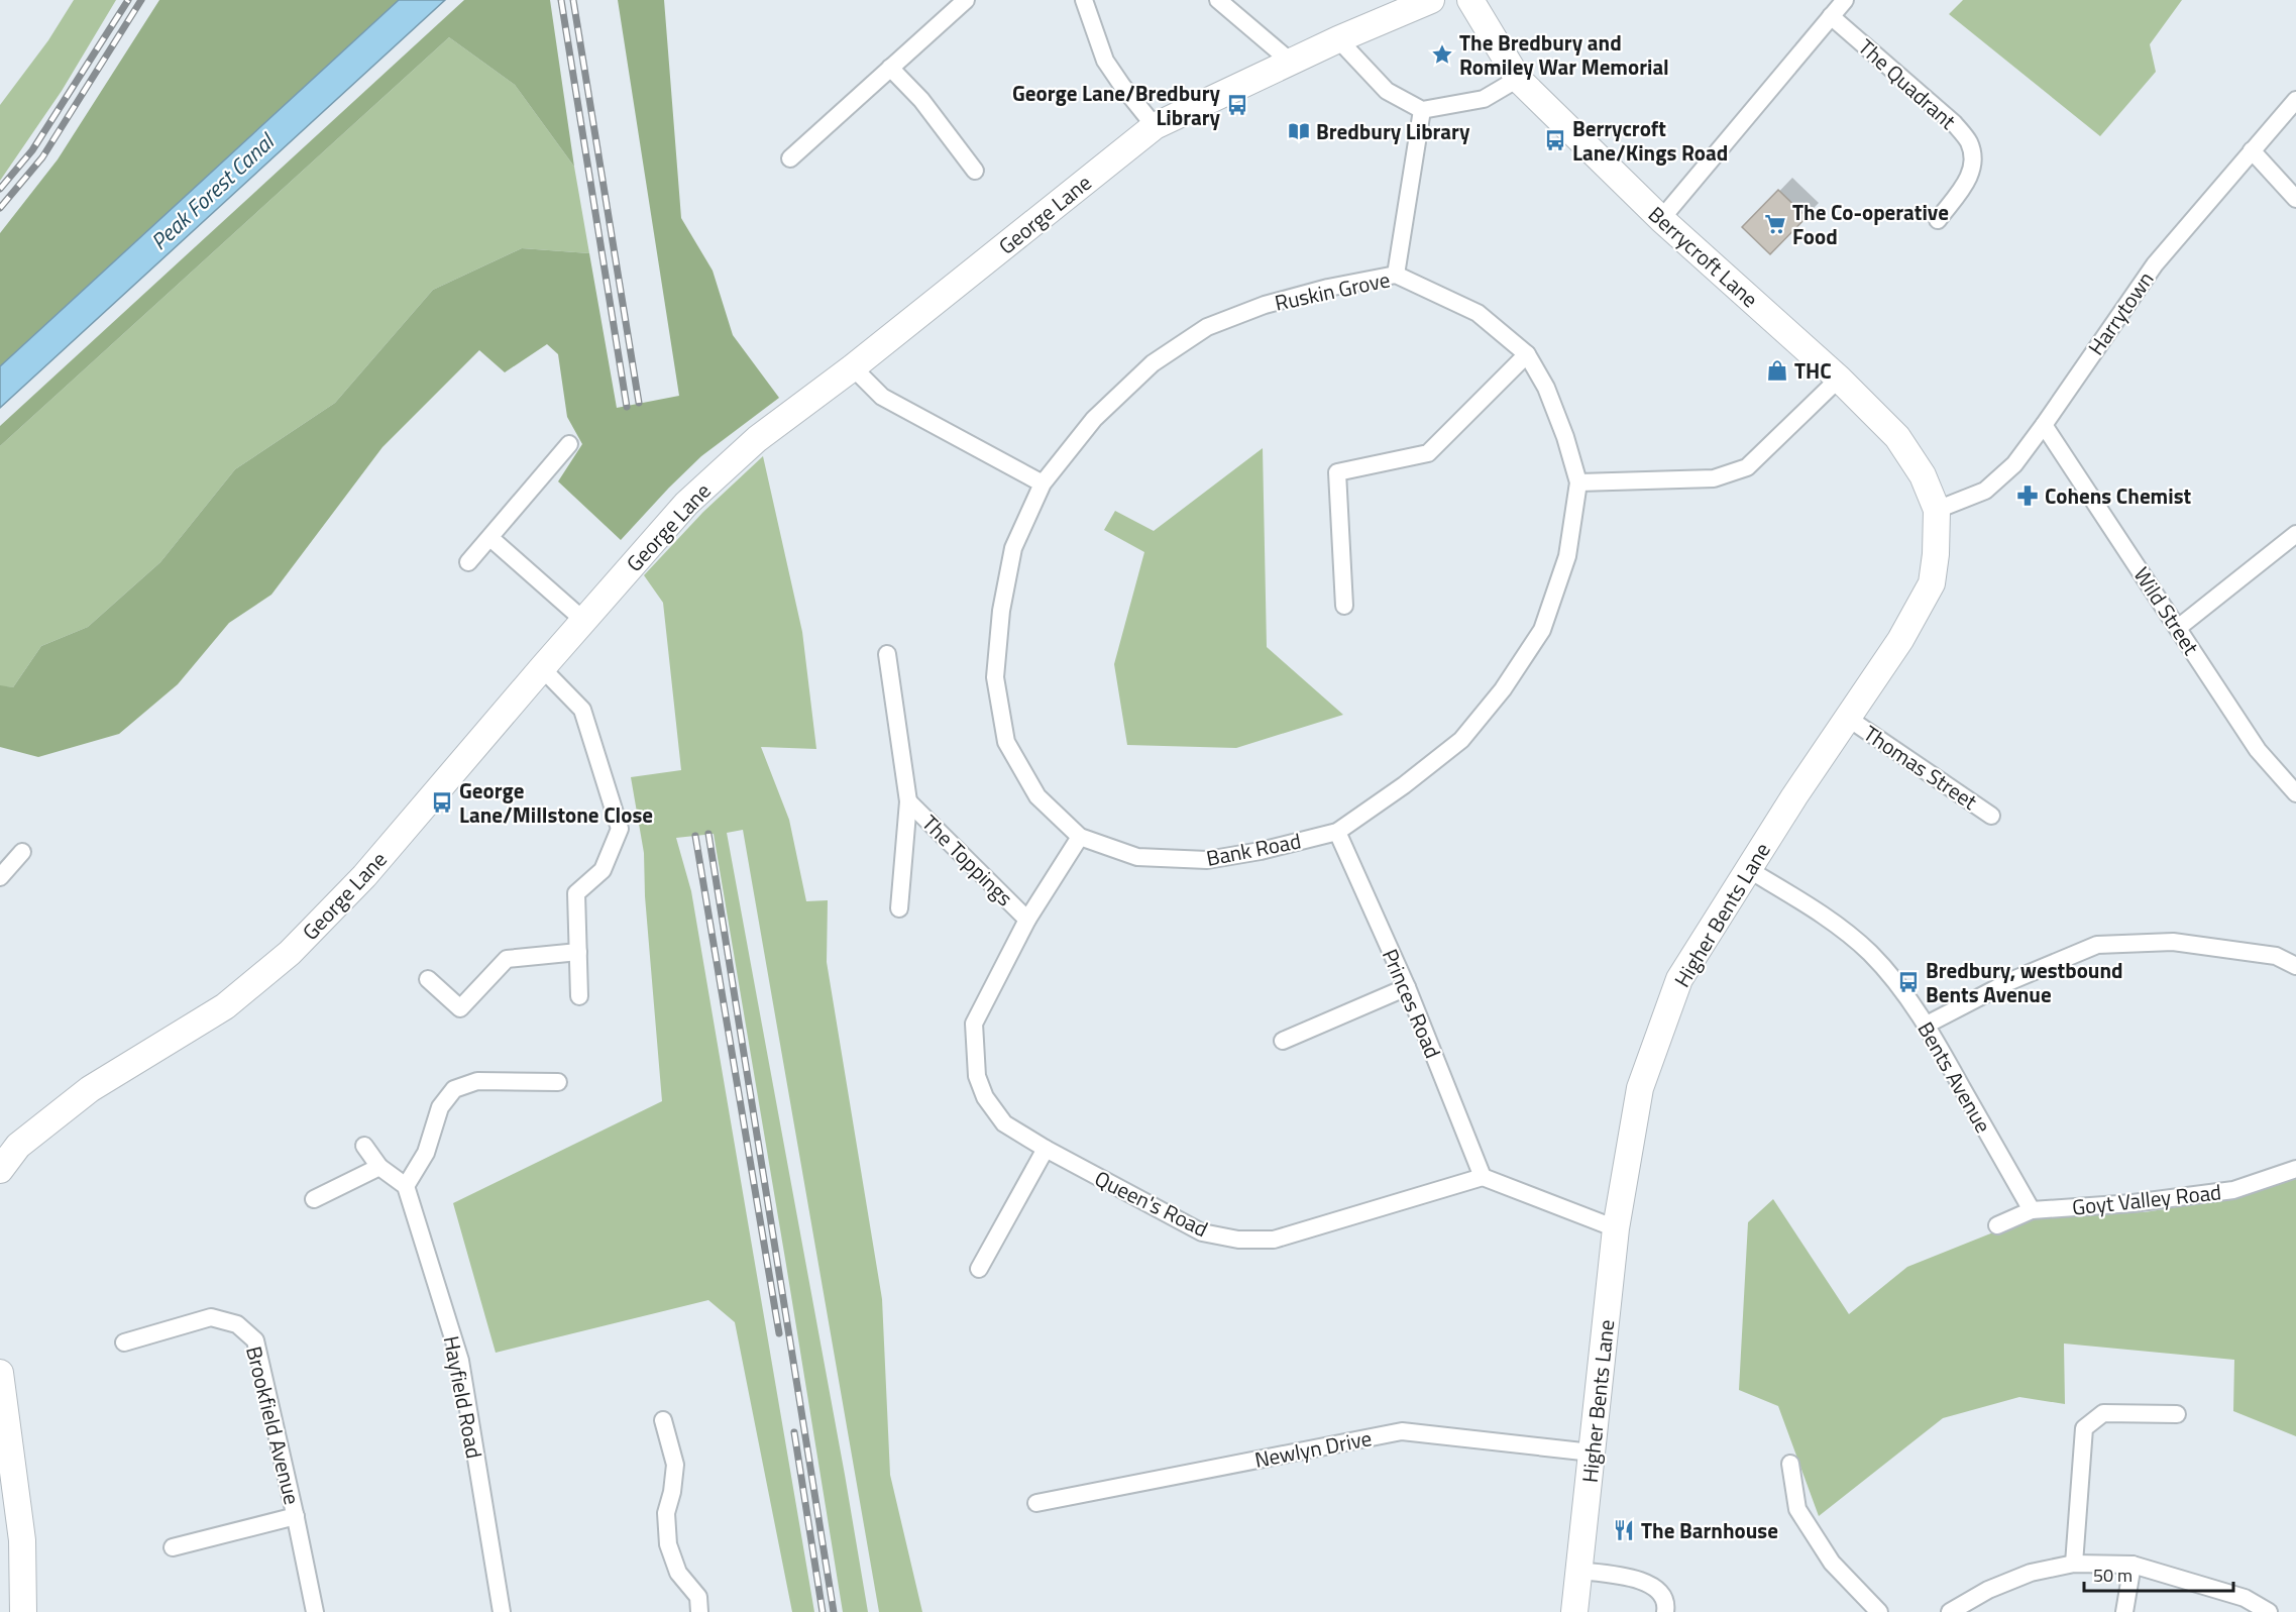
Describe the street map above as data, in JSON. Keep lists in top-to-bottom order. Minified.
{"streets":{"main road":["George Lane","Berrycroft Lane","Higher Bents Lane"],"street":["The Quadrant","Ruskin Grove","Harrytown","Wild Street","Thomas Street","Bank Road","The Toppings","Princes Road","Bents Avenue","Goyt Valley Road","Queen's Road","Hayfield Road","Brookfield Avenue","Newlyn Drive"]},"crossings":[["Berrycroft Lane","Harrytown"],["Berrycroft Lane","Higher Bents Lane"],["Ruskin Grove","Bank Road"],["Harrytown","Wild Street"],["Harrytown","Higher Bents Lane"],["Thomas Street","Higher Bents Lane"],["Bank Road","Princes Road"],["Bank Road","Queen's Road"],["The Toppings","Queen's Road"],["Higher Bents Lane","Bents Avenue"],["Higher Bents Lane","Newlyn Drive"],["Princes Road","Queen's Road"],["Bents Avenue","Goyt Valley Road"]],"water":["Peak Forest Canal"],"places":{"place":["The Bredbury and Romiley War Memorial"],"bus stop":["George Lane/Bredbury Library","Berrycroft Lane/Kings Road","George Lane/Millstone Close","Bredbury, westbound Bents Avenue"],"library":["Bredbury Library"],"supermarket":["The Co-operative Food"],"shop":["THC"],"pharmacy":["Cohens Chemist"],"restaurant":["The Barnhouse"]},"scale_bar":"50 m"}
